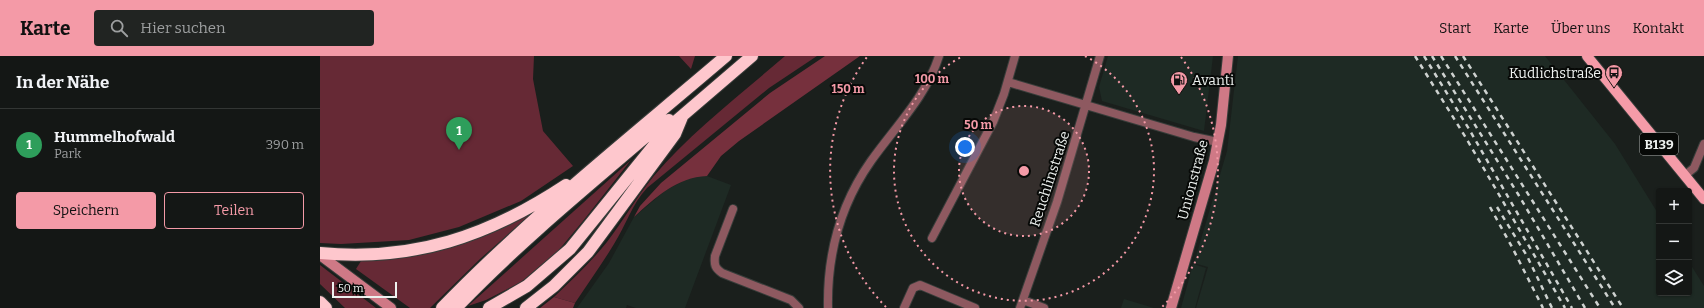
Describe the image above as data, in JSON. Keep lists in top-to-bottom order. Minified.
{"streets":{"main road":["B139","Unionstraße"],"street":["Reuchlinstraße"]},"places":{"bus stop":["Kudlichstraße"],"fuel station":["Avanti"]},"scale_bar":"50 m","page":{"header":"Karte","search":"Hier suchen","nav":["Start","Karte","Über uns","Kontakt"],"heading":"In der Nähe","list":[{"mark":"1","name":"Hummelhofwald","note":"Park","value":"390 m"}],"pins":"1","buttons":["Speichern","Teilen"],"map_buttons":["+","−"],"scale":"50 m"},"rings":["100 m","150 m","50 m"]}
